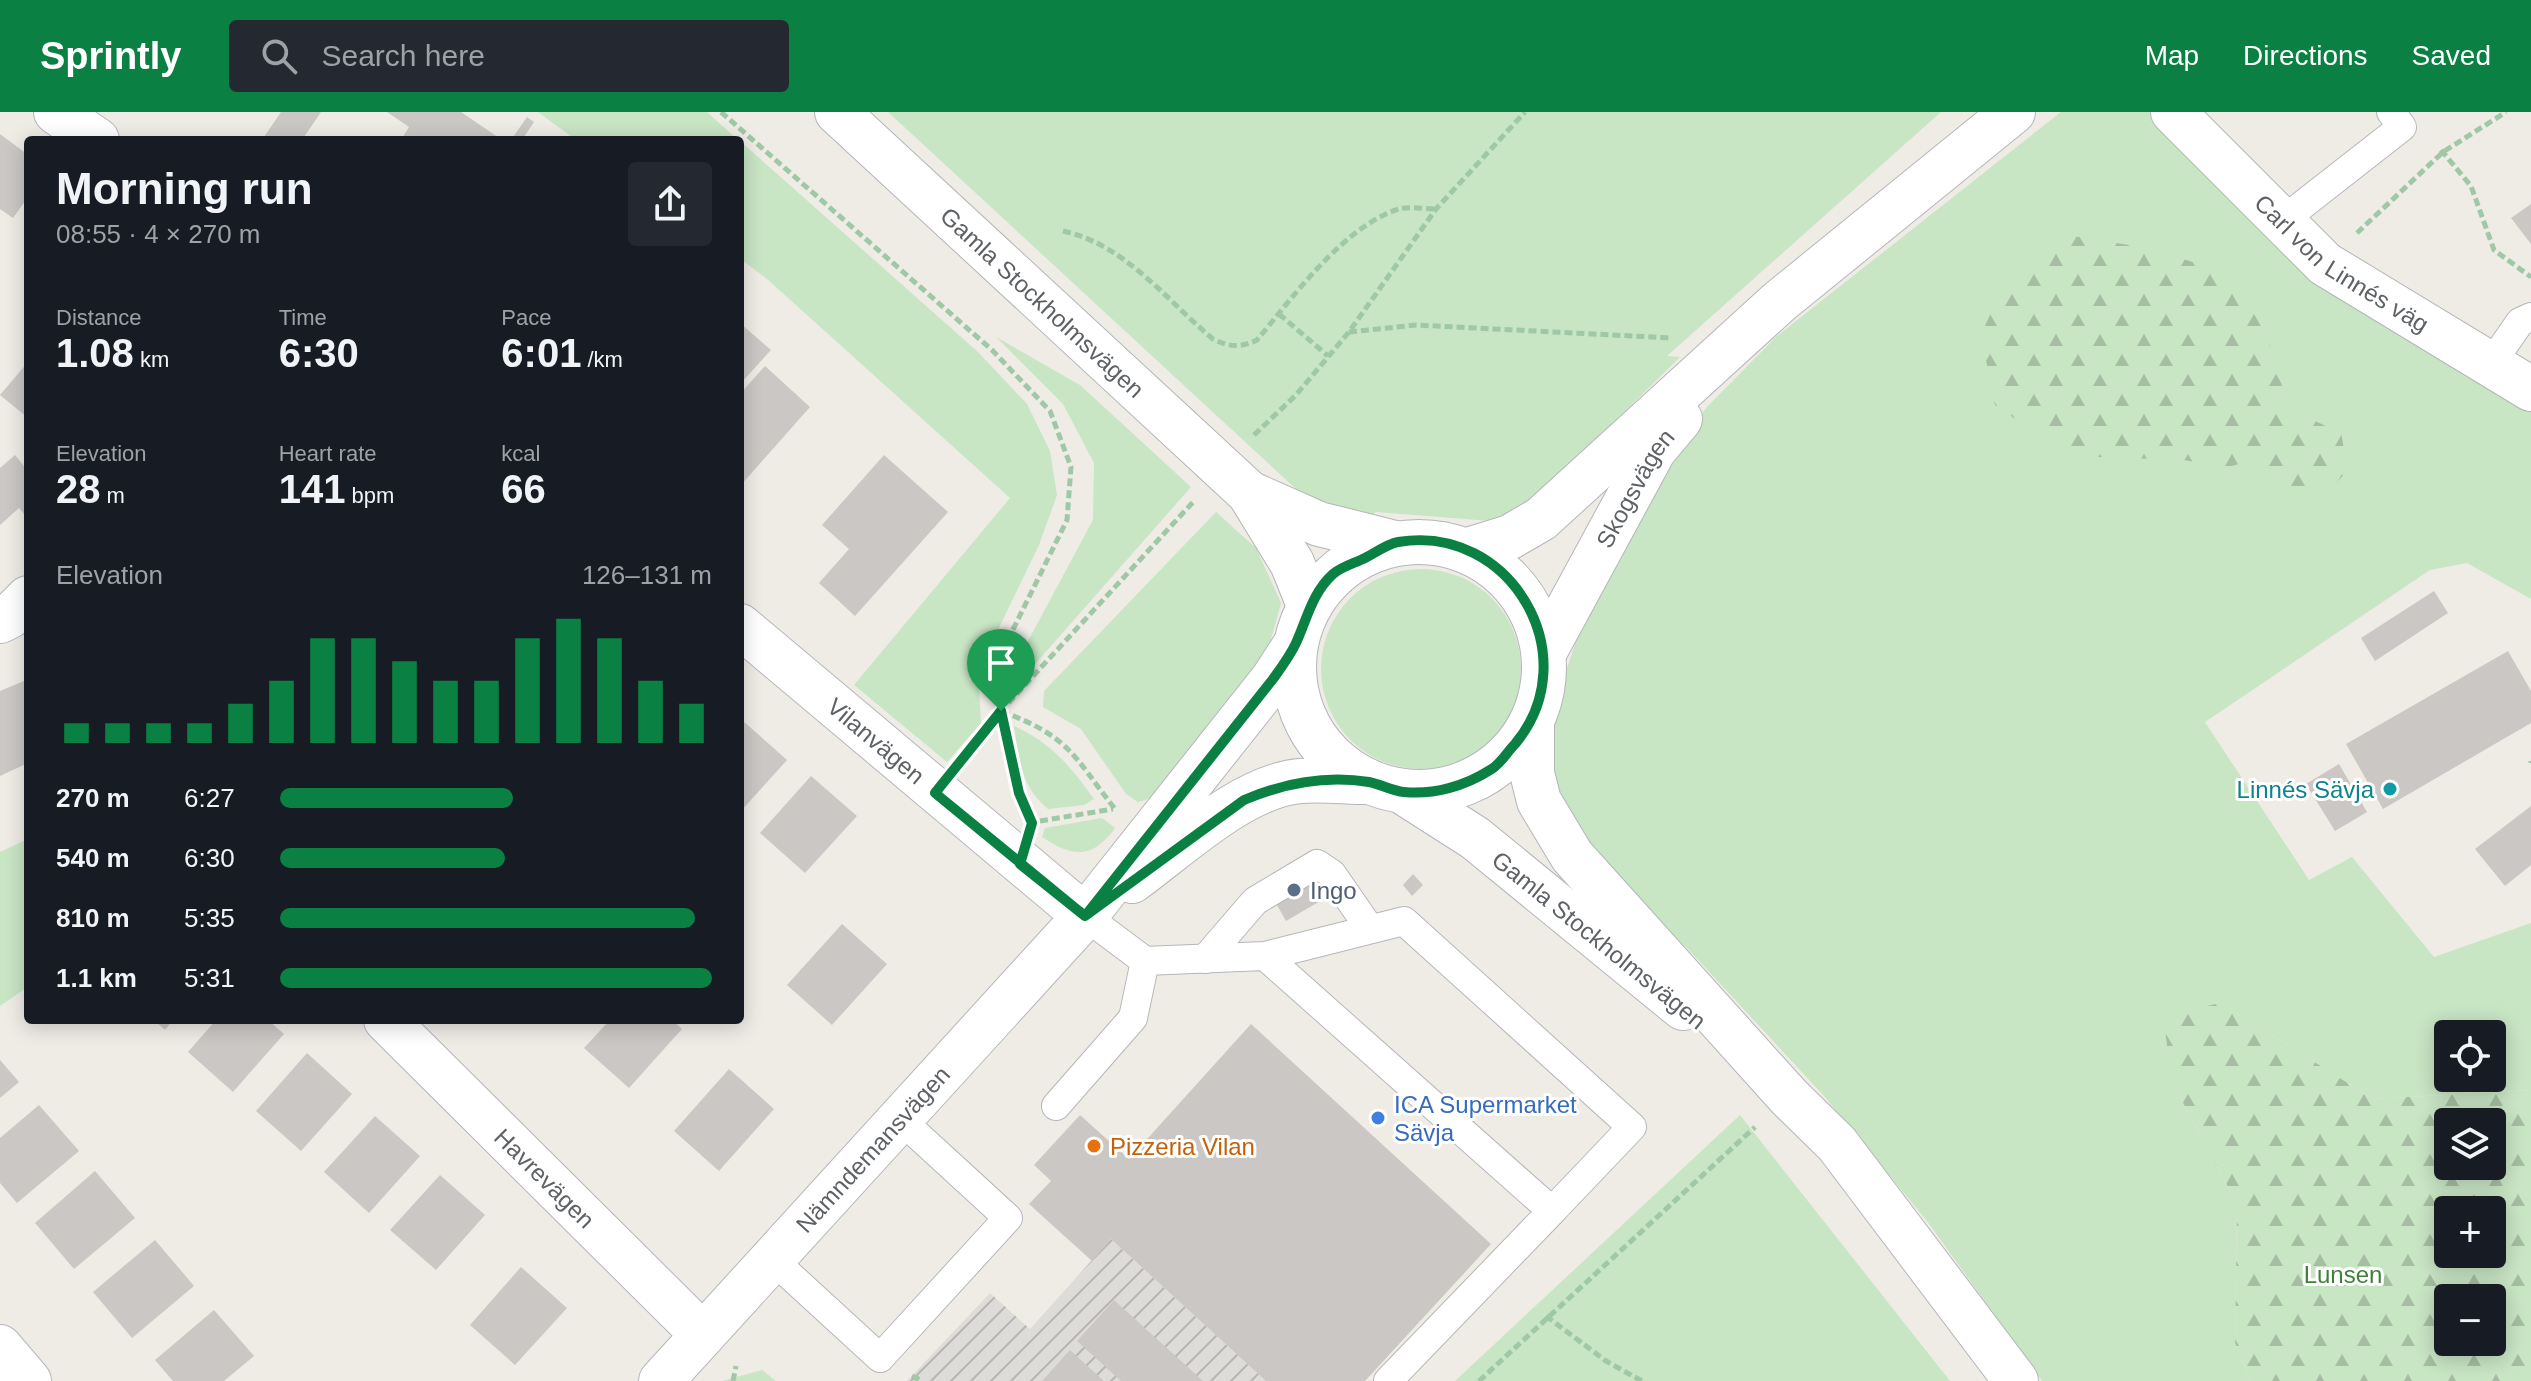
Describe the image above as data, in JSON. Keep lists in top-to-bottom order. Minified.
{"streets":{"street":["Carl von Linnés väg","Gamla Stockholmsvägen","Skogsvägen","Vilanvägen","Nämndemansvägen","Havrevägen"]},"crossings":[["Gamla Stockholmsvägen","Skogsvägen"],["Gamla Stockholmsvägen","Nämndemansvägen"],["Skogsvägen","Nämndemansvägen"],["Vilanvägen","Nämndemansvägen"],["Nämndemansvägen","Havrevägen"]],"parks":["Lunsen"],"places":["Linnés Sävja","Ingo","ICA Supermarket Sävja","Pizzeria Vilan"],"page":{"header":"Sprintly","search":"Search here","nav":["Map","Directions","Saved"],"heading":["Morning run","08:55 · 4 × 270 m"],"stats":[["Distance","1.08 km"],["Time","6:30"],["Pace","6:01 /km"],["Elevation","28 m"],["Heart rate","141 bpm"],["kcal","66"]],"chart":["Elevation","126–131 m"],"list":[{"name":"270 m","note":"6:27"},{"name":"540 m","note":"6:30"},{"name":"810 m","note":"5:35"},{"name":"1.1 km","note":"5:31"}],"map_buttons":["+","−"]}}
